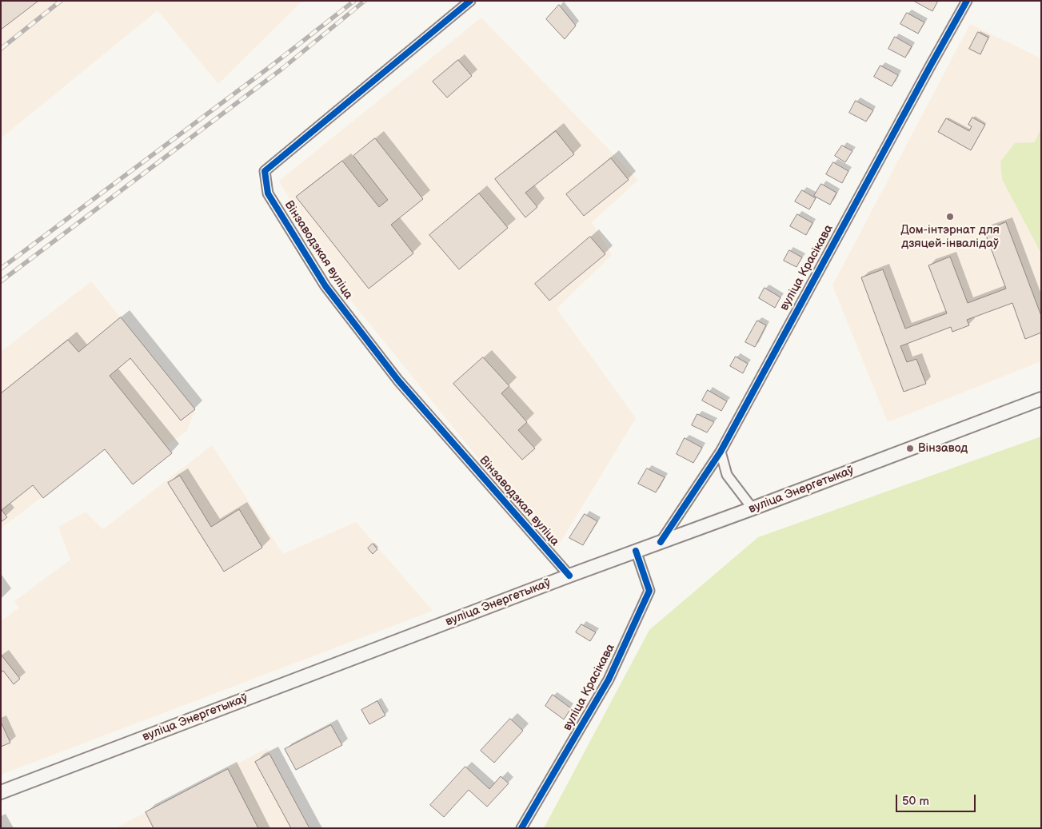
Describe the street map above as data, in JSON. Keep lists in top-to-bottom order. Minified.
{"streets":{"main road":["вуліца Энергетыкаў"],"street":["Вінзаводзкая вуліца","вуліца Красікава"]},"crossings":[["Вінзаводзкая вуліца","вуліца Энергетыкаў"],["вуліца Красікава","вуліца Энергетыкаў"]],"places":["Дом-інтэрнат для дзяцей-інвалідаў","Вінзавод"],"scale_bar":"50 m"}
